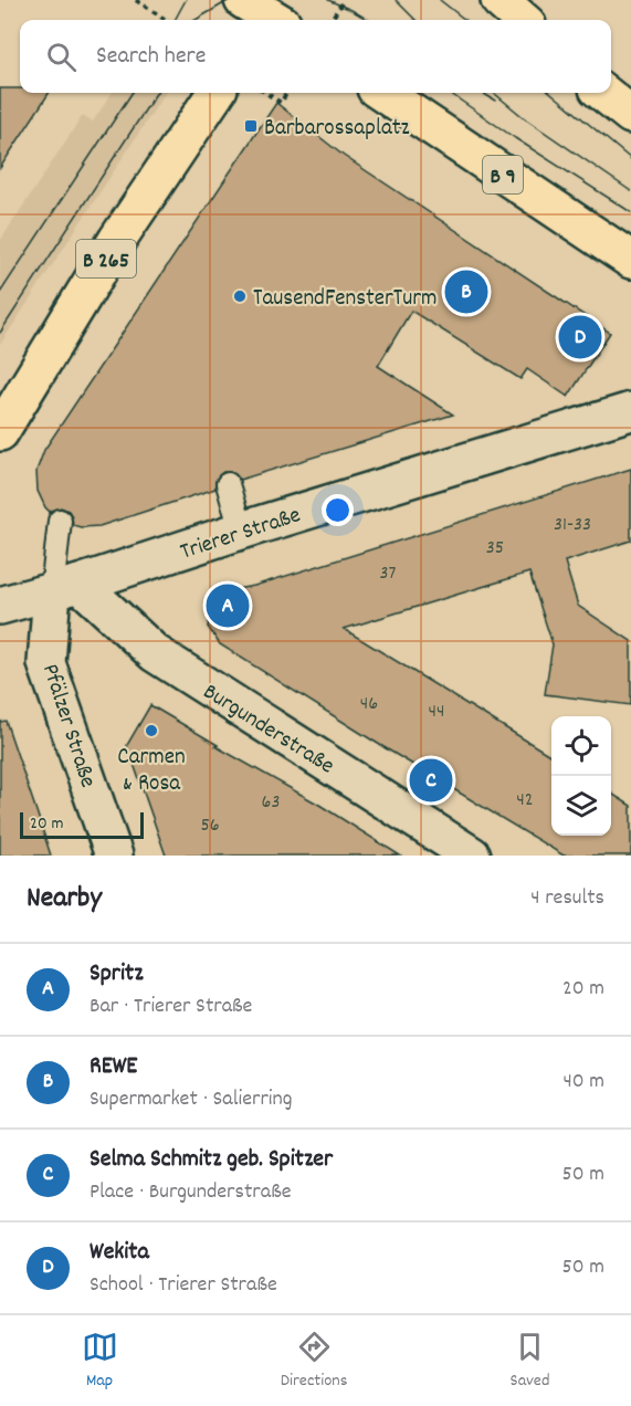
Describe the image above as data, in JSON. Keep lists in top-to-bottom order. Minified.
{"streets":{"main road":["B 9","B 265"],"street":["Trierer Straße","Pfälzer Straße","Burgunderstraße"]},"crossings":[["Trierer Straße","Pfälzer Straße"],["Trierer Straße","Burgunderstraße"],["Pfälzer Straße","Burgunderstraße"]],"places":{"transit":["Barbarossaplatz"],"other":["TausendFensterTurm","Carmen & Rosa"]},"house_numbers":["31-33","35","37","46","44","42","63","56"],"scale_bar":"20 m","page":{"search":"Search here","pins":["B","D","A","C"],"scale":"20 m","heading":["Nearby","4 results"],"list":[{"mark":"A","name":"Spritz","note":"Bar · Trierer Straße","value":"20 m"},{"mark":"B","name":"REWE","note":"Supermarket · Salierring","value":"40 m"},{"mark":"C","name":"Selma Schmitz geb. Spitzer","note":"Place · Burgunderstraße","value":"50 m"},{"mark":"D","name":"Wekita","note":"School · Trierer Straße","value":"50 m"}],"nav":["Map","Directions","Saved"]}}
